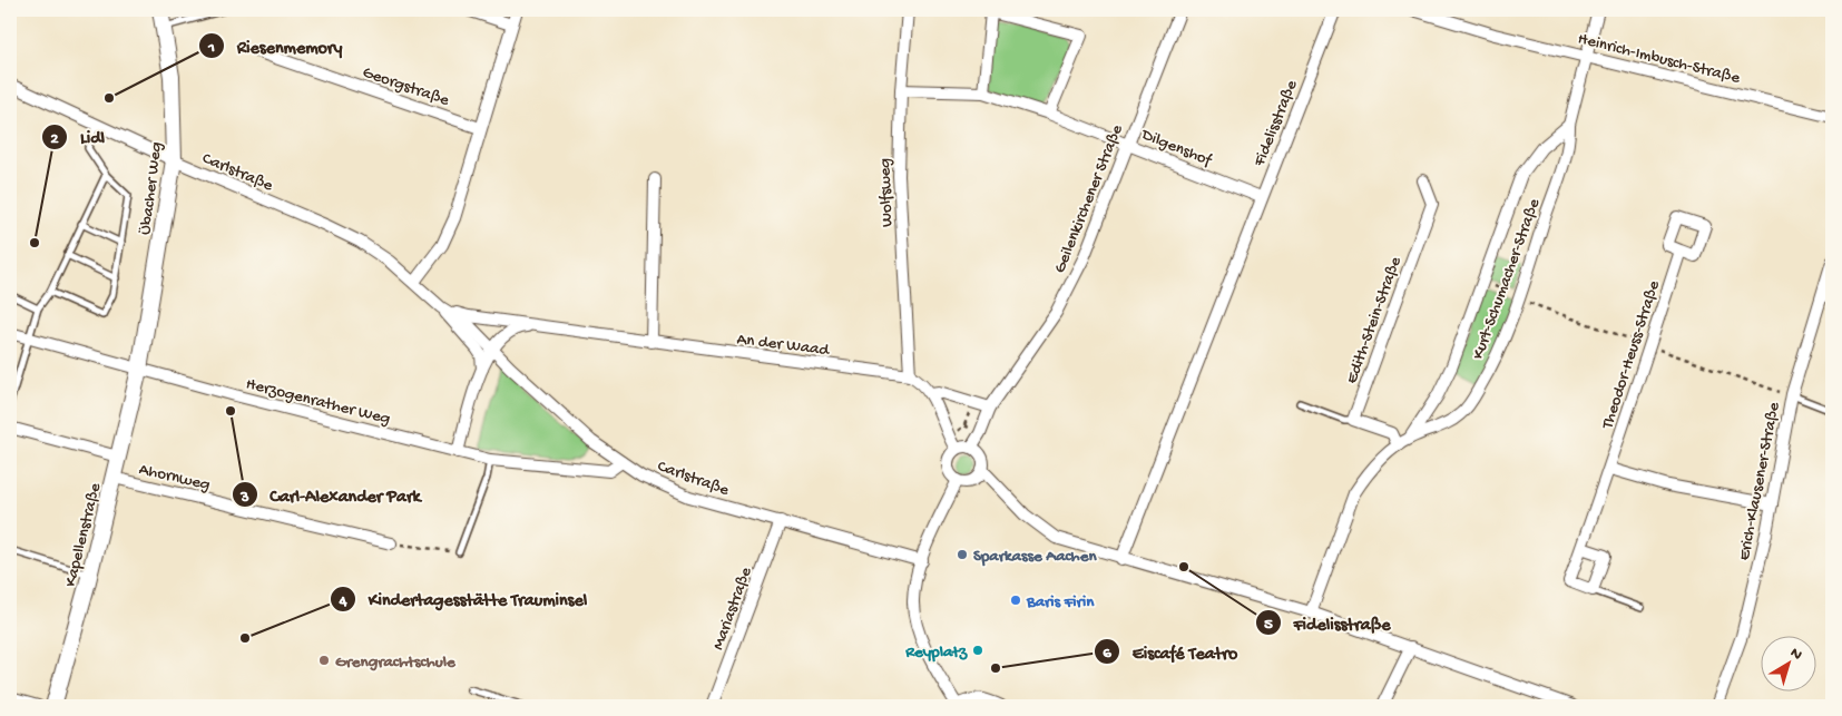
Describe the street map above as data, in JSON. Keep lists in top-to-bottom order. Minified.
{"streets":{"street":["Heinrich-Imbusch-Straße","Georgstraße","Fidelisstraße","Dilgenshof","Carlstraße","Übacher Weg","Wolfsweg","Geilenkirchener Straße","Kurt-Schumacher-Straße","Edith-Stein-Straße","An der Waad","Theodor-Heuss-Straße","Herzogenrather Weg","Ahornweg","Erich-Klausener-Straße","Kapellenstraße","Mariastraße"]},"crossings":[["Heinrich-Imbusch-Straße","Kurt-Schumacher-Straße"],["Fidelisstraße","Dilgenshof"],["Dilgenshof","Wolfsweg"],["Dilgenshof","Geilenkirchener Straße"],["Carlstraße","Übacher Weg"],["Carlstraße","An der Waad"],["Carlstraße","Herzogenrather Weg"],["Carlstraße","Mariastraße"],["Übacher Weg","Herzogenrather Weg"],["Übacher Weg","Kapellenstraße"],["Wolfsweg","An der Waad"],["Herzogenrather Weg","Kapellenstraße"],["Ahornweg","Kapellenstraße"]],"places":["Riesenmemory","Lidl","Carl-Alexander Park","Sparkasse Aachen","Fidelisstraße","Baris Firin","Kindertagesstätte Trauminsel","Reyplatz","Grengrachtschule","Eiscafé Teatro"],"north":"top right"}
